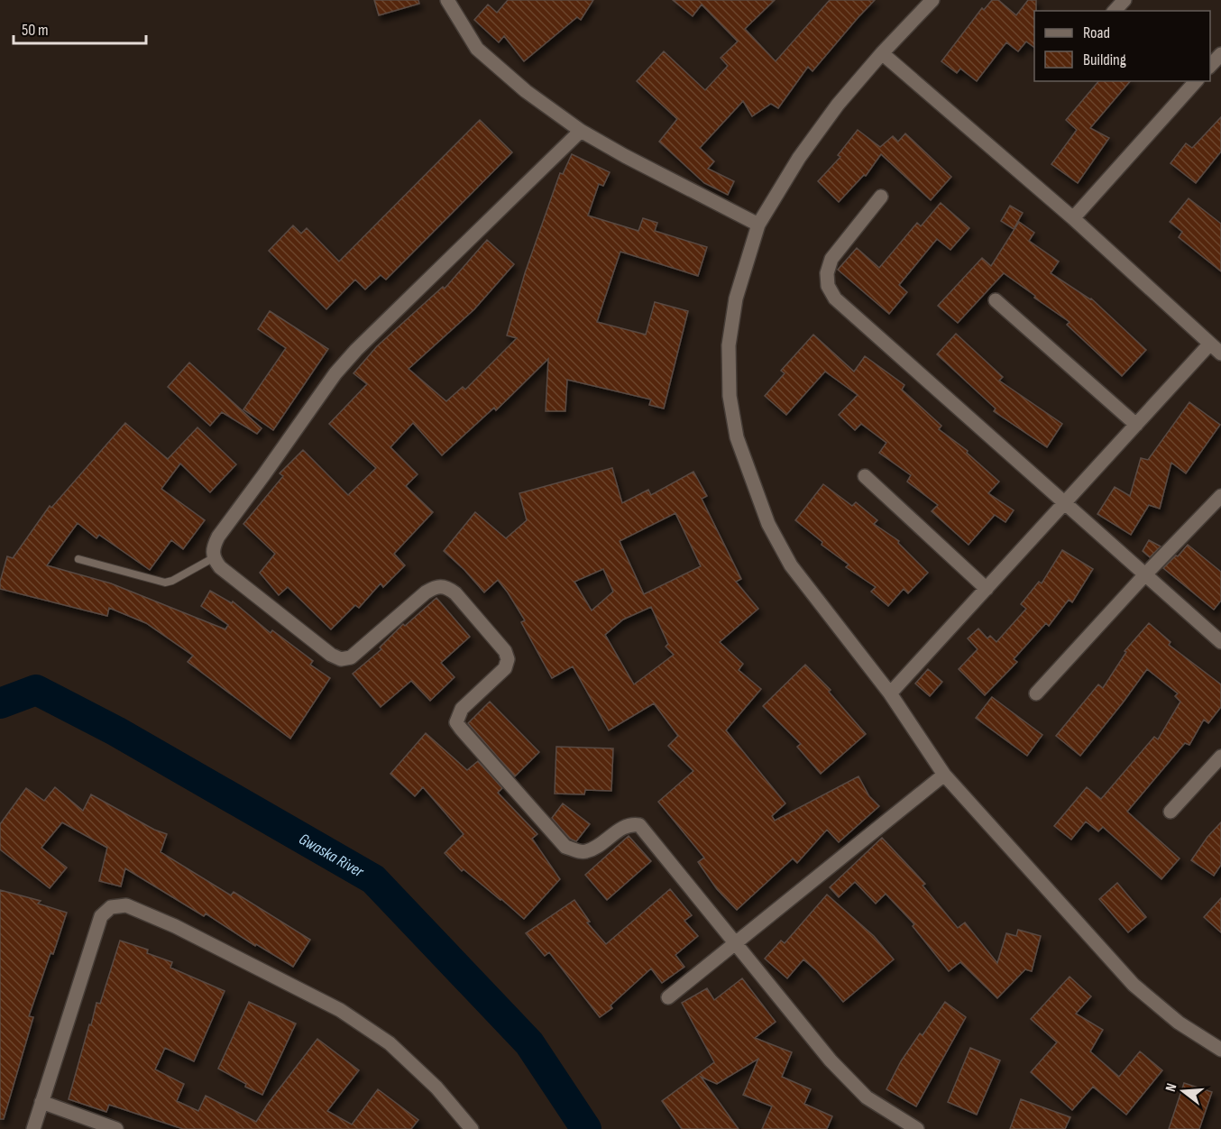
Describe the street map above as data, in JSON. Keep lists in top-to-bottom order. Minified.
{"water":["Gwaska River"],"legend":["Road","Building"],"scale_bar":"50 m","north":"left"}
